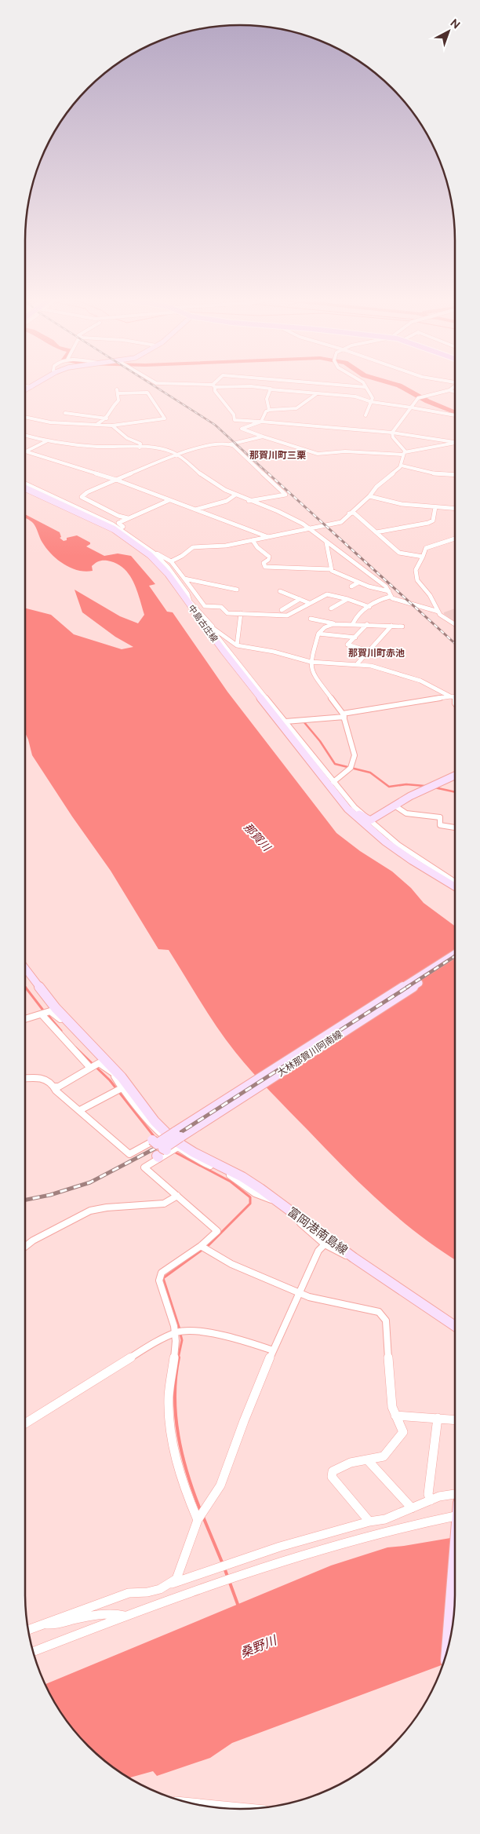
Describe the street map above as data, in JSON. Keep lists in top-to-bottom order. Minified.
{"streets":{"main road":["中島古庄線","大林那賀川阿南線","富岡港南島線"]},"crossings":[["大林那賀川阿南線","富岡港南島線"]],"districts":["那賀川町三栗","那賀川町赤池"],"water":["那賀川","桑野川"],"north":"top right"}
